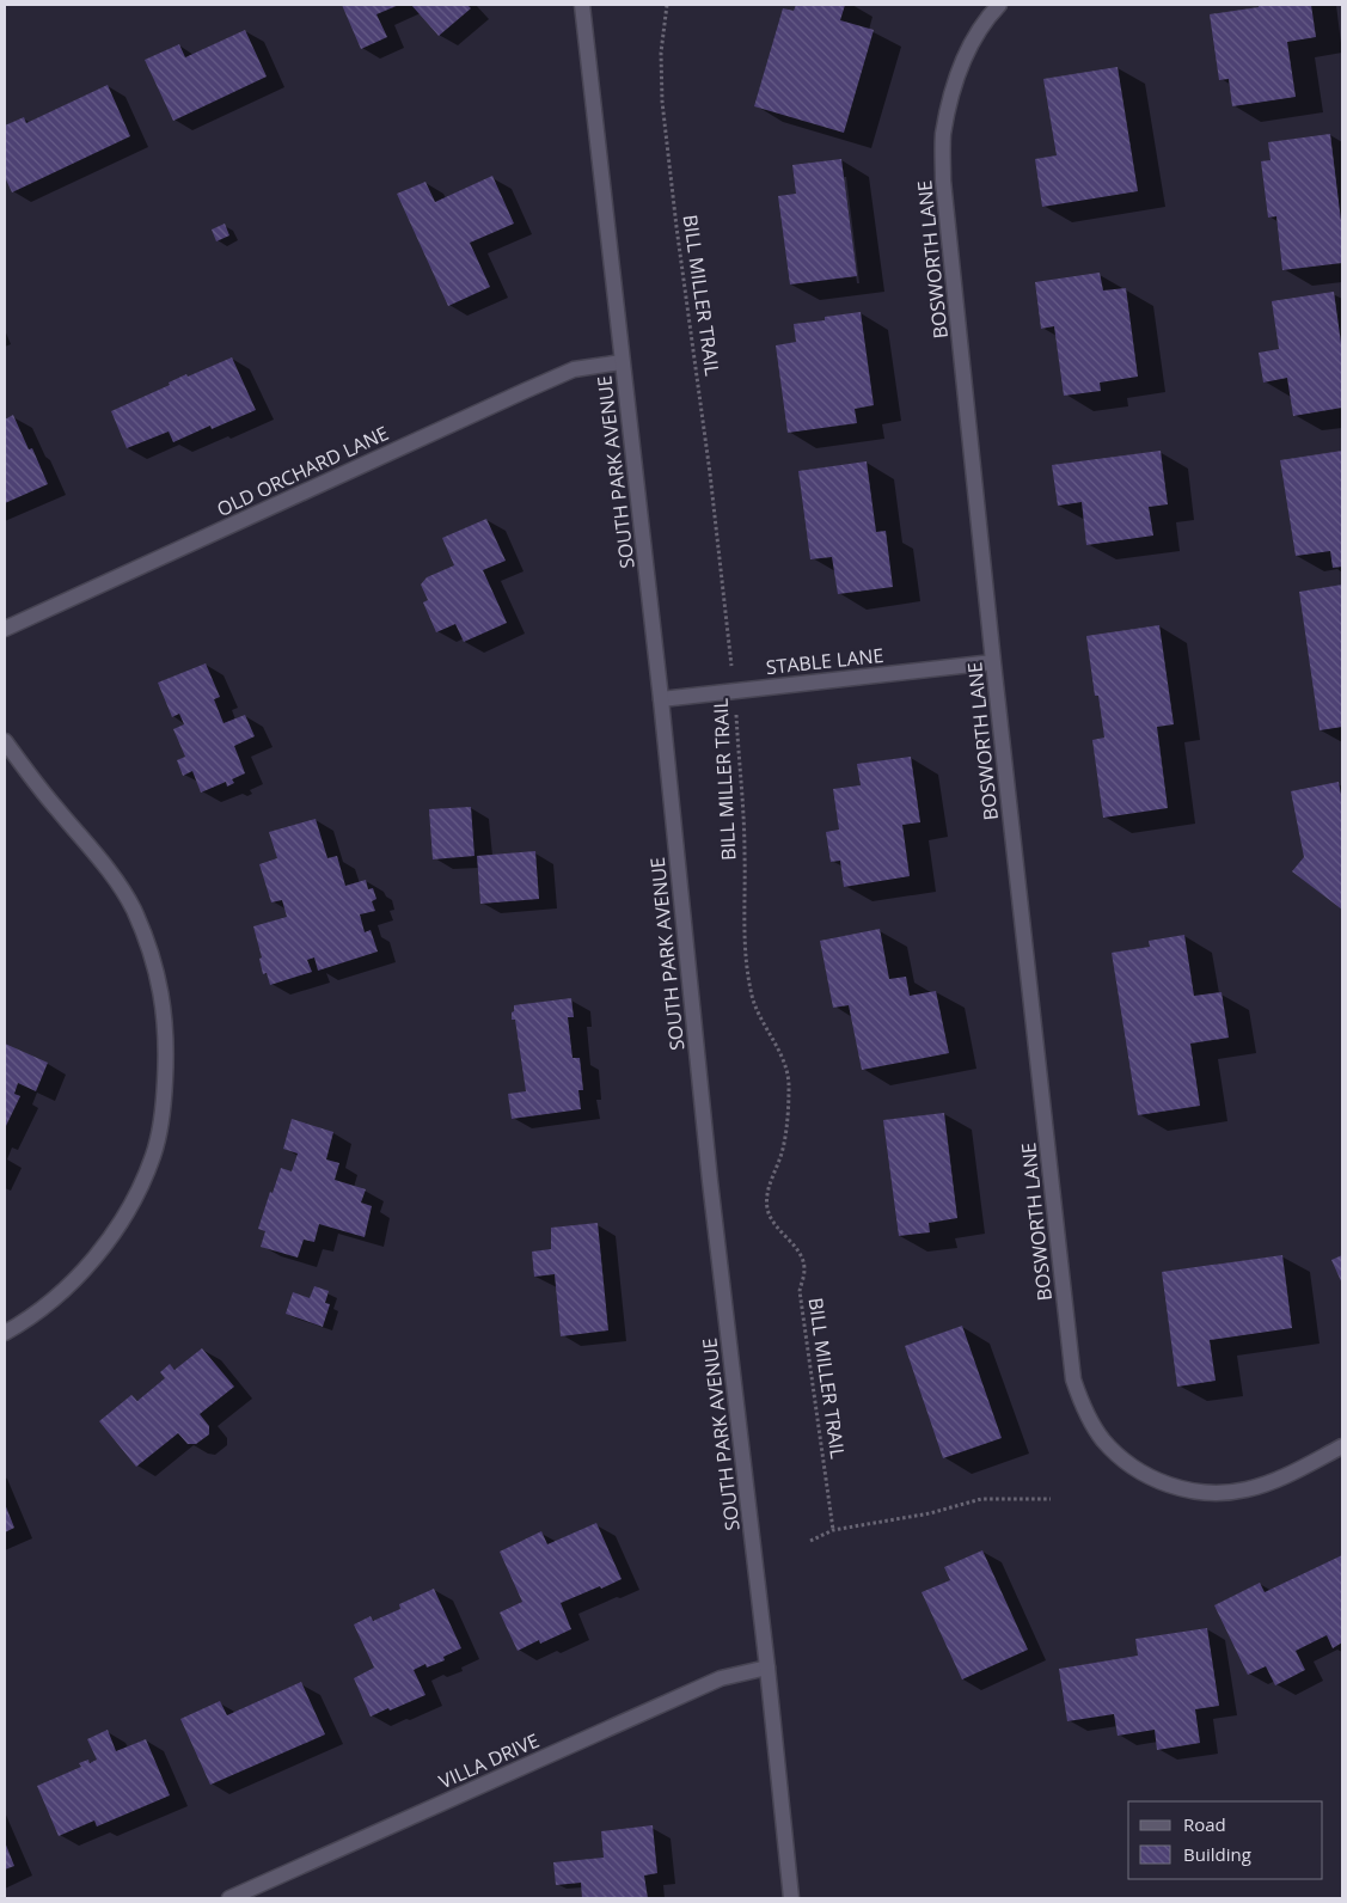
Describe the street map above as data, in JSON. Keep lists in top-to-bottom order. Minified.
{"streets":{"street":["BOSWORTH LANE","OLD ORCHARD LANE","SOUTH PARK AVENUE","STABLE LANE","VILLA DRIVE"],"path":["BILL MILLER TRAIL"]},"crossings":[["BOSWORTH LANE","STABLE LANE"],["BILL MILLER TRAIL","STABLE LANE"],["OLD ORCHARD LANE","SOUTH PARK AVENUE"],["SOUTH PARK AVENUE","STABLE LANE"],["SOUTH PARK AVENUE","VILLA DRIVE"]],"legend":["Road","Building"]}
